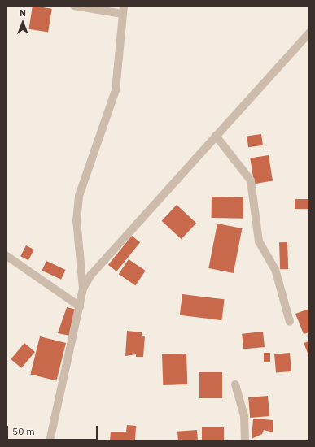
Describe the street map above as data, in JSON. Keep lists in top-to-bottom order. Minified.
{"scale_bar":"50 m","north":"top"}
